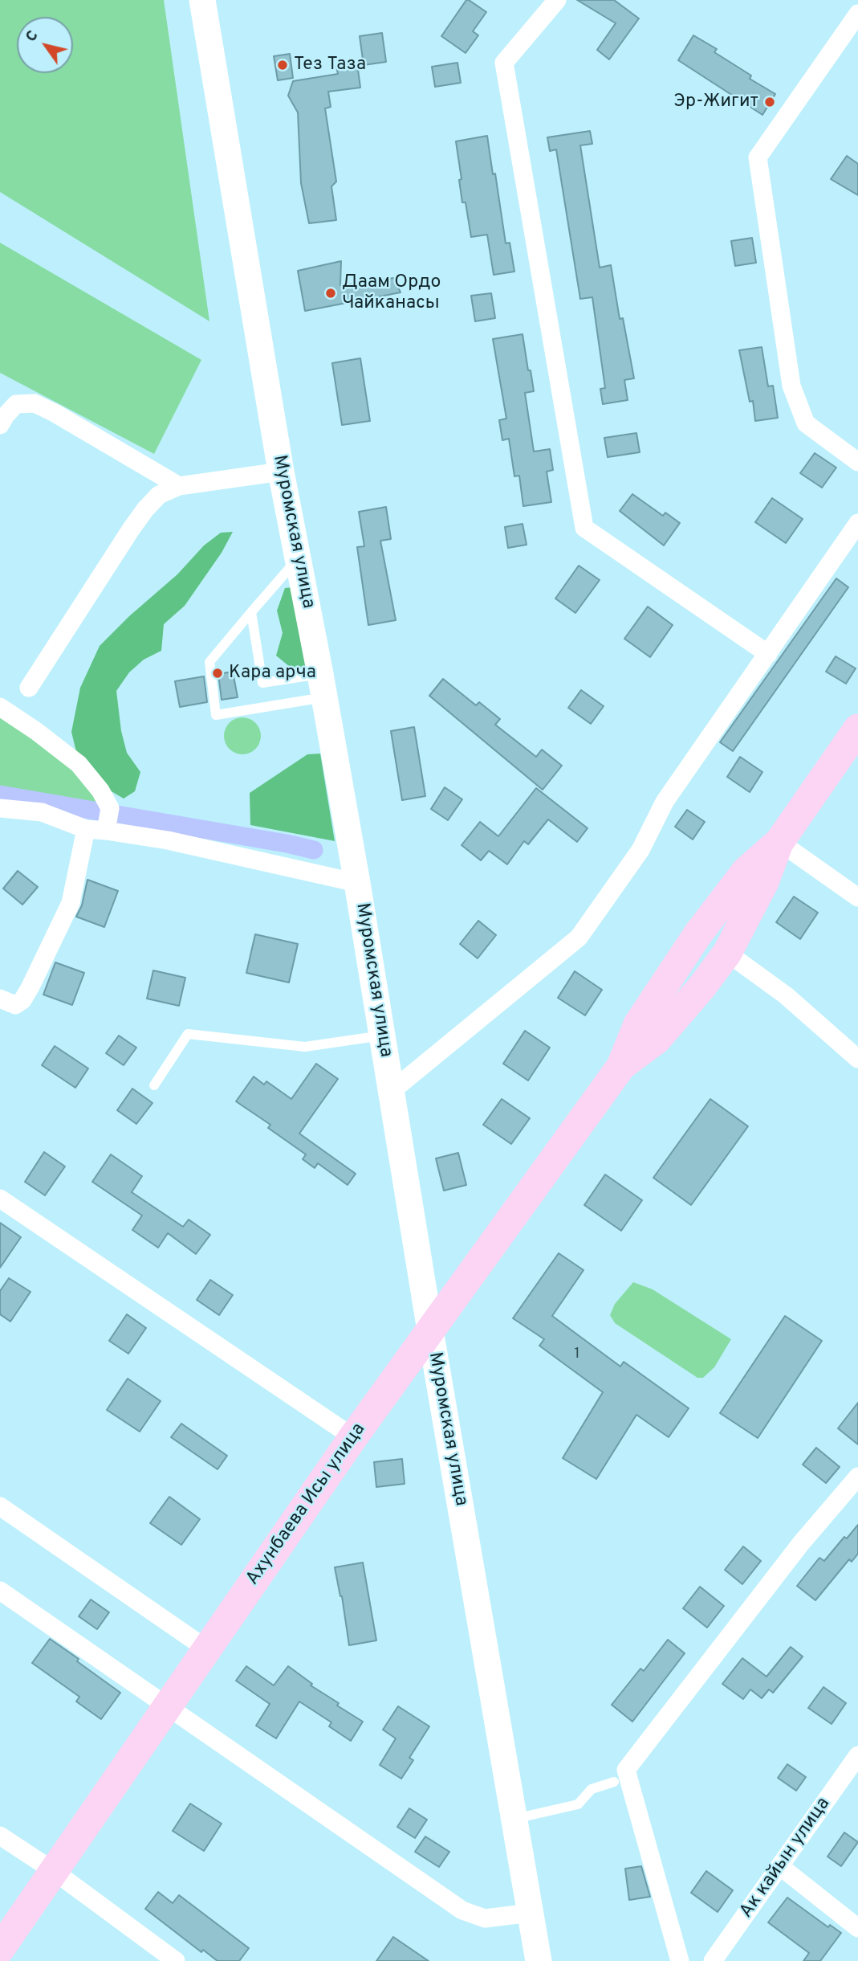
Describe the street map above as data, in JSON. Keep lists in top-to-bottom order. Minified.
{"streets":{"main road":["Муромская улица","Ахунбаева Исы улица"],"street":["Ак кайын улица"]},"crossings":[["Муромская улица","Ахунбаева Исы улица"]],"places":["Тез Таза","Эр-Жигит","Даам Ордо Чайканасы","Кара арча"],"house_numbers":["1"],"north":"top left"}
